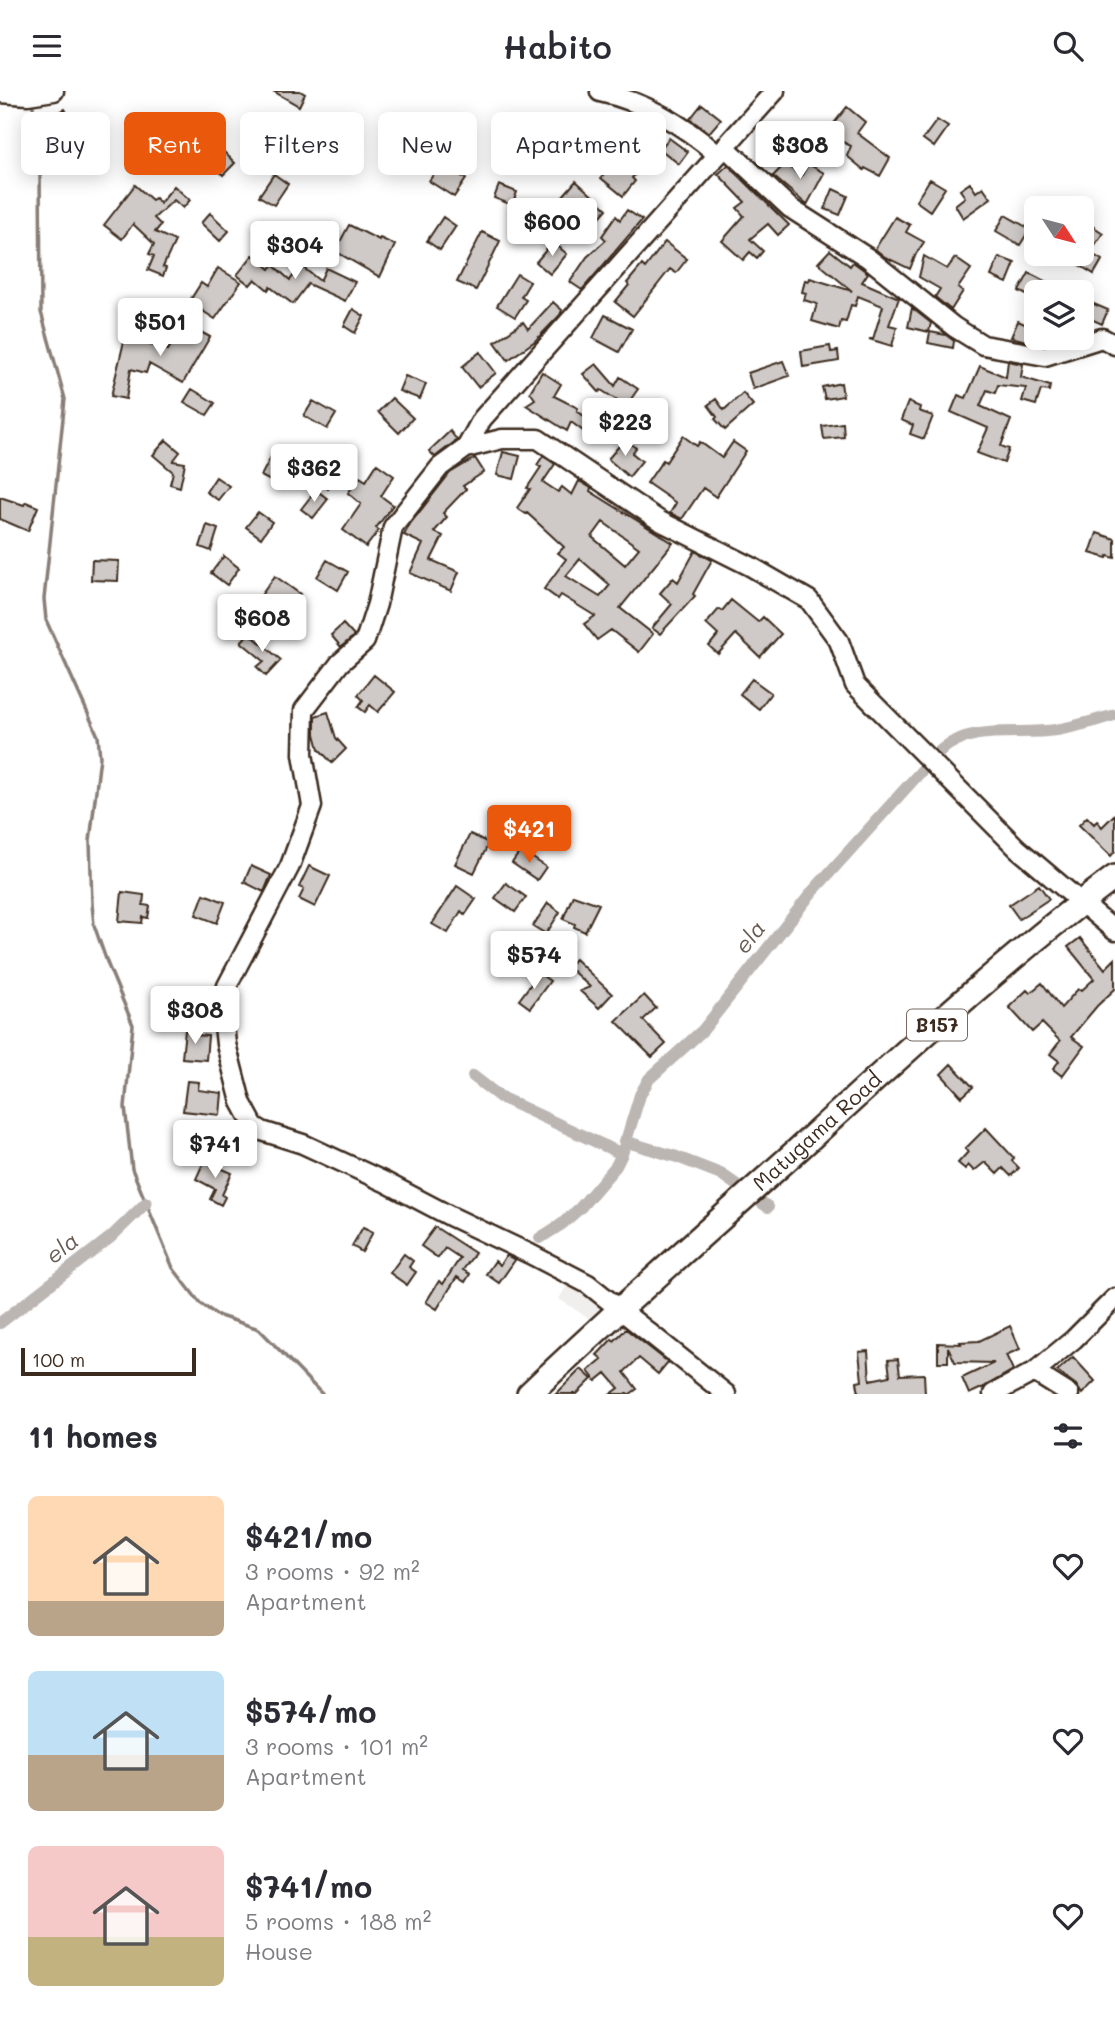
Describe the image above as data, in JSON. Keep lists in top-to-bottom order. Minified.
{"streets":{"main road":["B157","Matugama Road"]},"water":["ela"],"scale_bar":"100 m","north":"bottom right","page":{"header":"Habito","chip":["Buy","Rent","Filters","New","Apartment"],"price":["$308","$600","$304","$501","$223","$362","$608","$421","$574","$308","$741"],"scale":"100 m","heading":"11 homes","list":[{"name":"$421/mo","note":"3 rooms · 92 m² · Apartment"},{"name":"$574/mo","note":"3 rooms · 101 m² · Apartment"},{"name":"$741/mo","note":"5 rooms · 188 m² · House"}]}}
